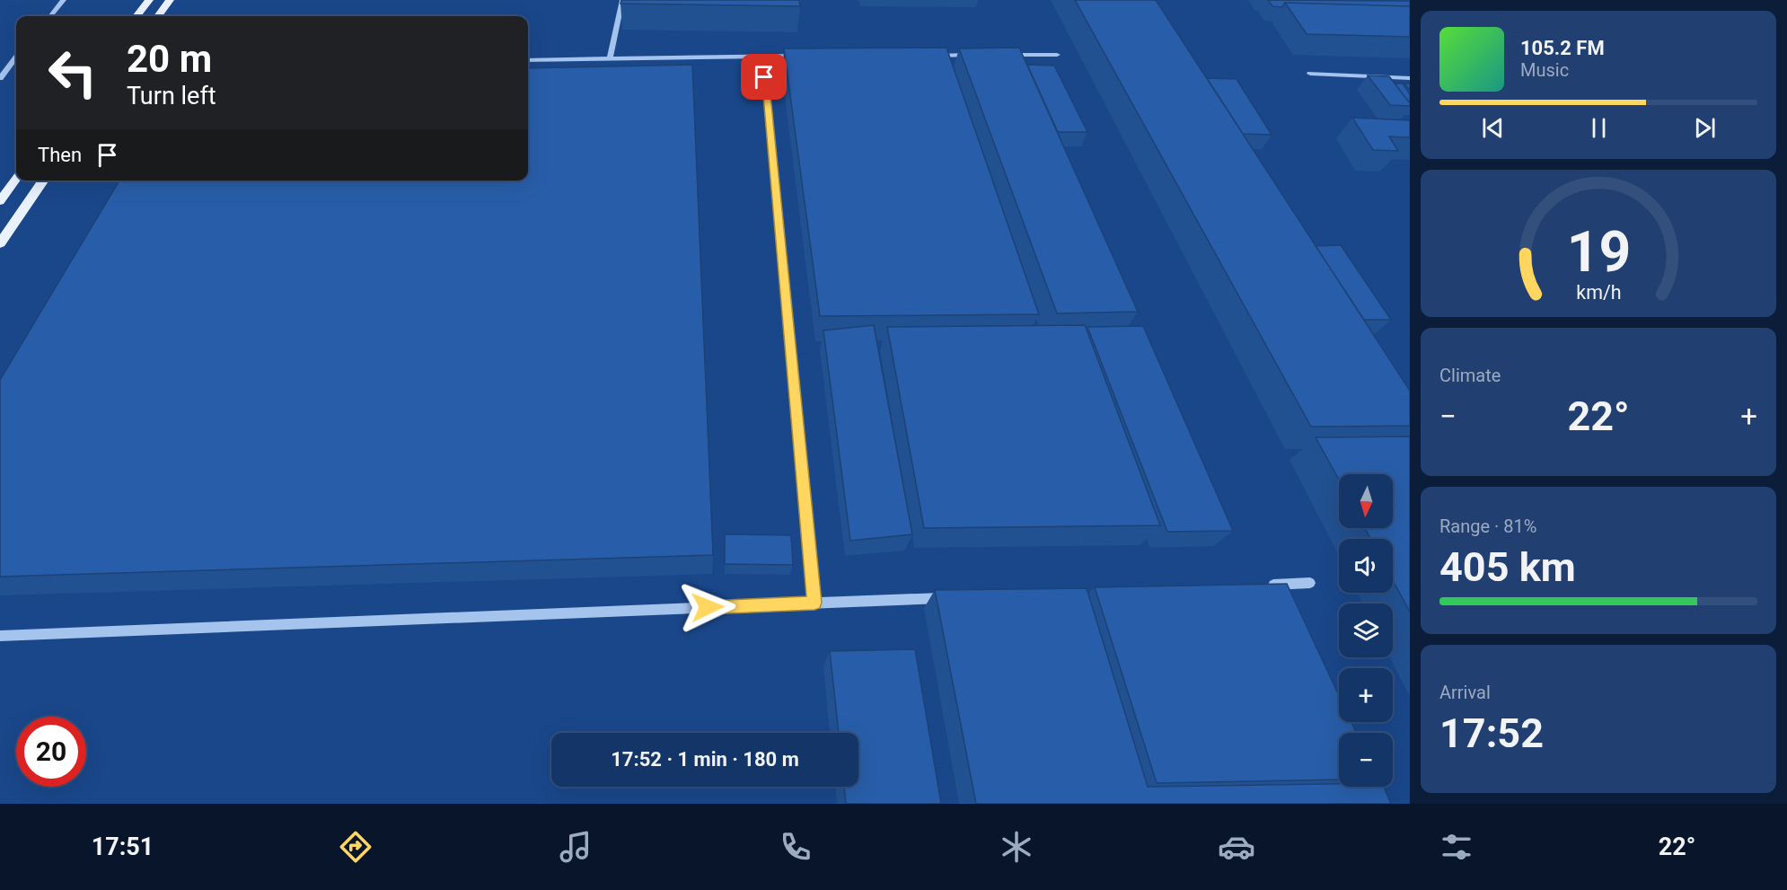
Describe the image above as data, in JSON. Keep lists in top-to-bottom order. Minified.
{"north":"bottom","page":{"turn":["20 m","Turn left"],"song":["105.2 FM","Music"],"then":"Then","tile":["Climate",["Range · 81%","405 km"],["Arrival","17:52"]],"heat":["−","22°","+"],"map_buttons":["+","−"],"limit":"20","trip":"17:52 · 1 min · 180 m","tabs":["17:51","22°"],"gauge":["19","km/h"]}}
